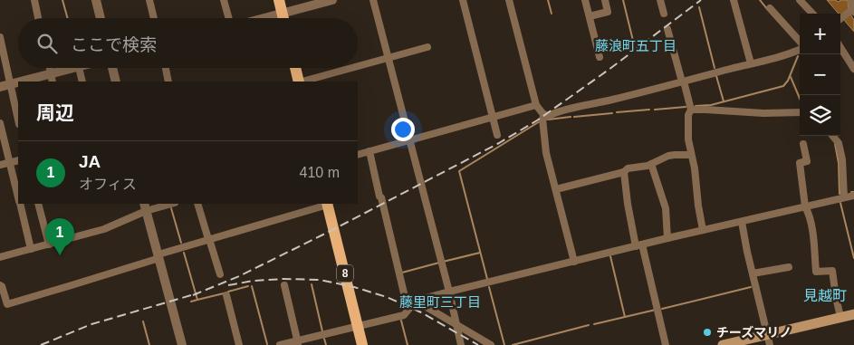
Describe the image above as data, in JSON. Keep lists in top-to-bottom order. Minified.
{"streets":{"main road":["8"]},"districts":["藤浪町五丁目","見越町","藤里町三丁目"],"places":["チーズマリノ"],"page":{"map_buttons":["+","−"],"search":"ここで検索","heading":"周辺","list":[{"mark":"1","name":"JA","note":"オフィス","value":"410 m"}],"pins":"1"}}
